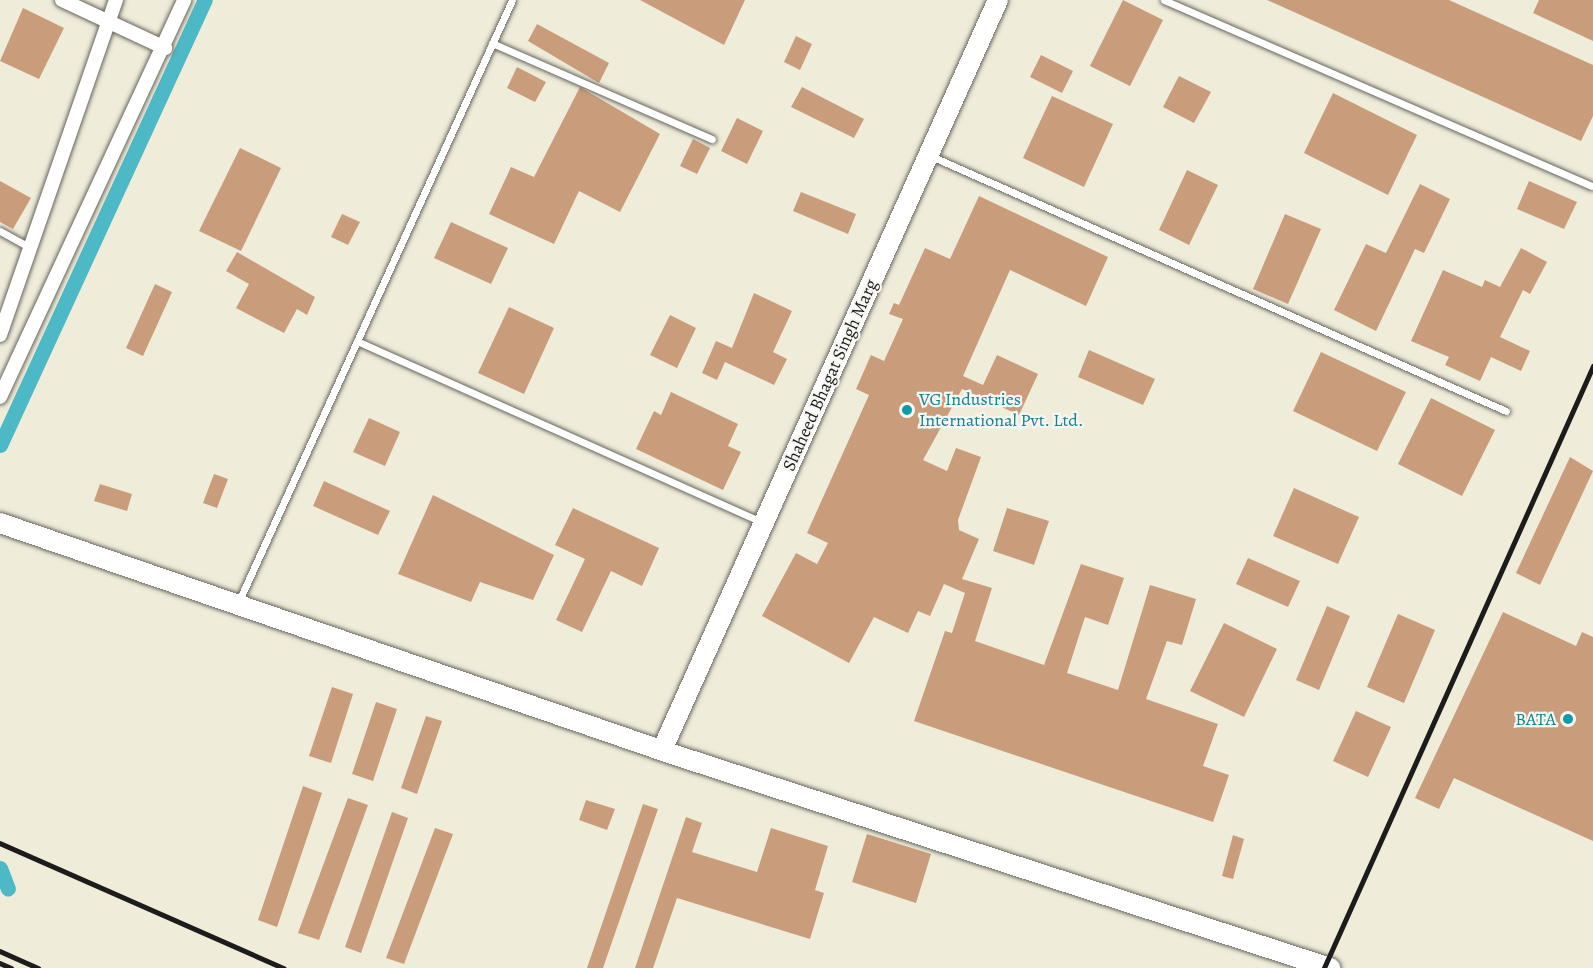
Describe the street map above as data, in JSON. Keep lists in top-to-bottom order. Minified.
{"streets":{"street":["Shaheed Bhagat Singh Marg"]},"places":["VG Industries International Pvt. Ltd.","BATA"]}
